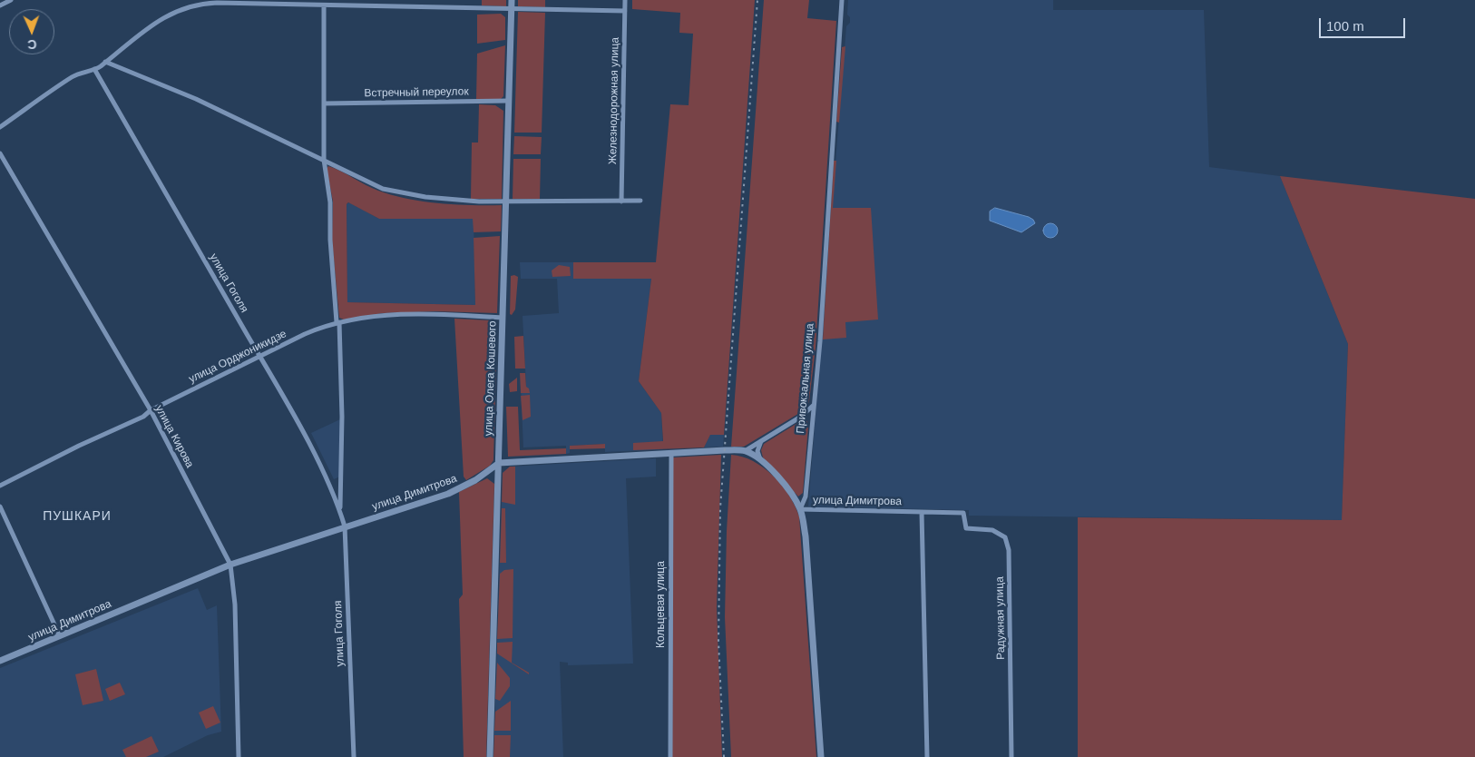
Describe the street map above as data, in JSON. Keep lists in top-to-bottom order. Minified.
{"streets":{"main road":["улица Олега Кошевого","Привокзальная улица","улица Димитрова"],"street":["Встречный переулок","Железнодорожная улица","улица Гоголя","улица Орджоникидзе","улица Кирова","Кольцевая улица","Радужная улица"]},"crossings":[["Встречный переулок","улица Гоголя"],["Встречный переулок","улица Олега Кошевого"],["улица Гоголя","улица Орджоникидзе"],["улица Гоголя","улица Димитрова"],["улица Орджоникидзе","улица Олега Кошевого"],["улица Орджоникидзе","улица Кирова"],["улица Олега Кошевого","улица Димитрова"],["Привокзальная улица","улица Димитрова"],["улица Кирова","улица Димитрова"],["улица Димитрова","Радужная улица"]],"districts":["ПУШКАРИ"],"scale_bar":"100 m","north":"bottom"}
